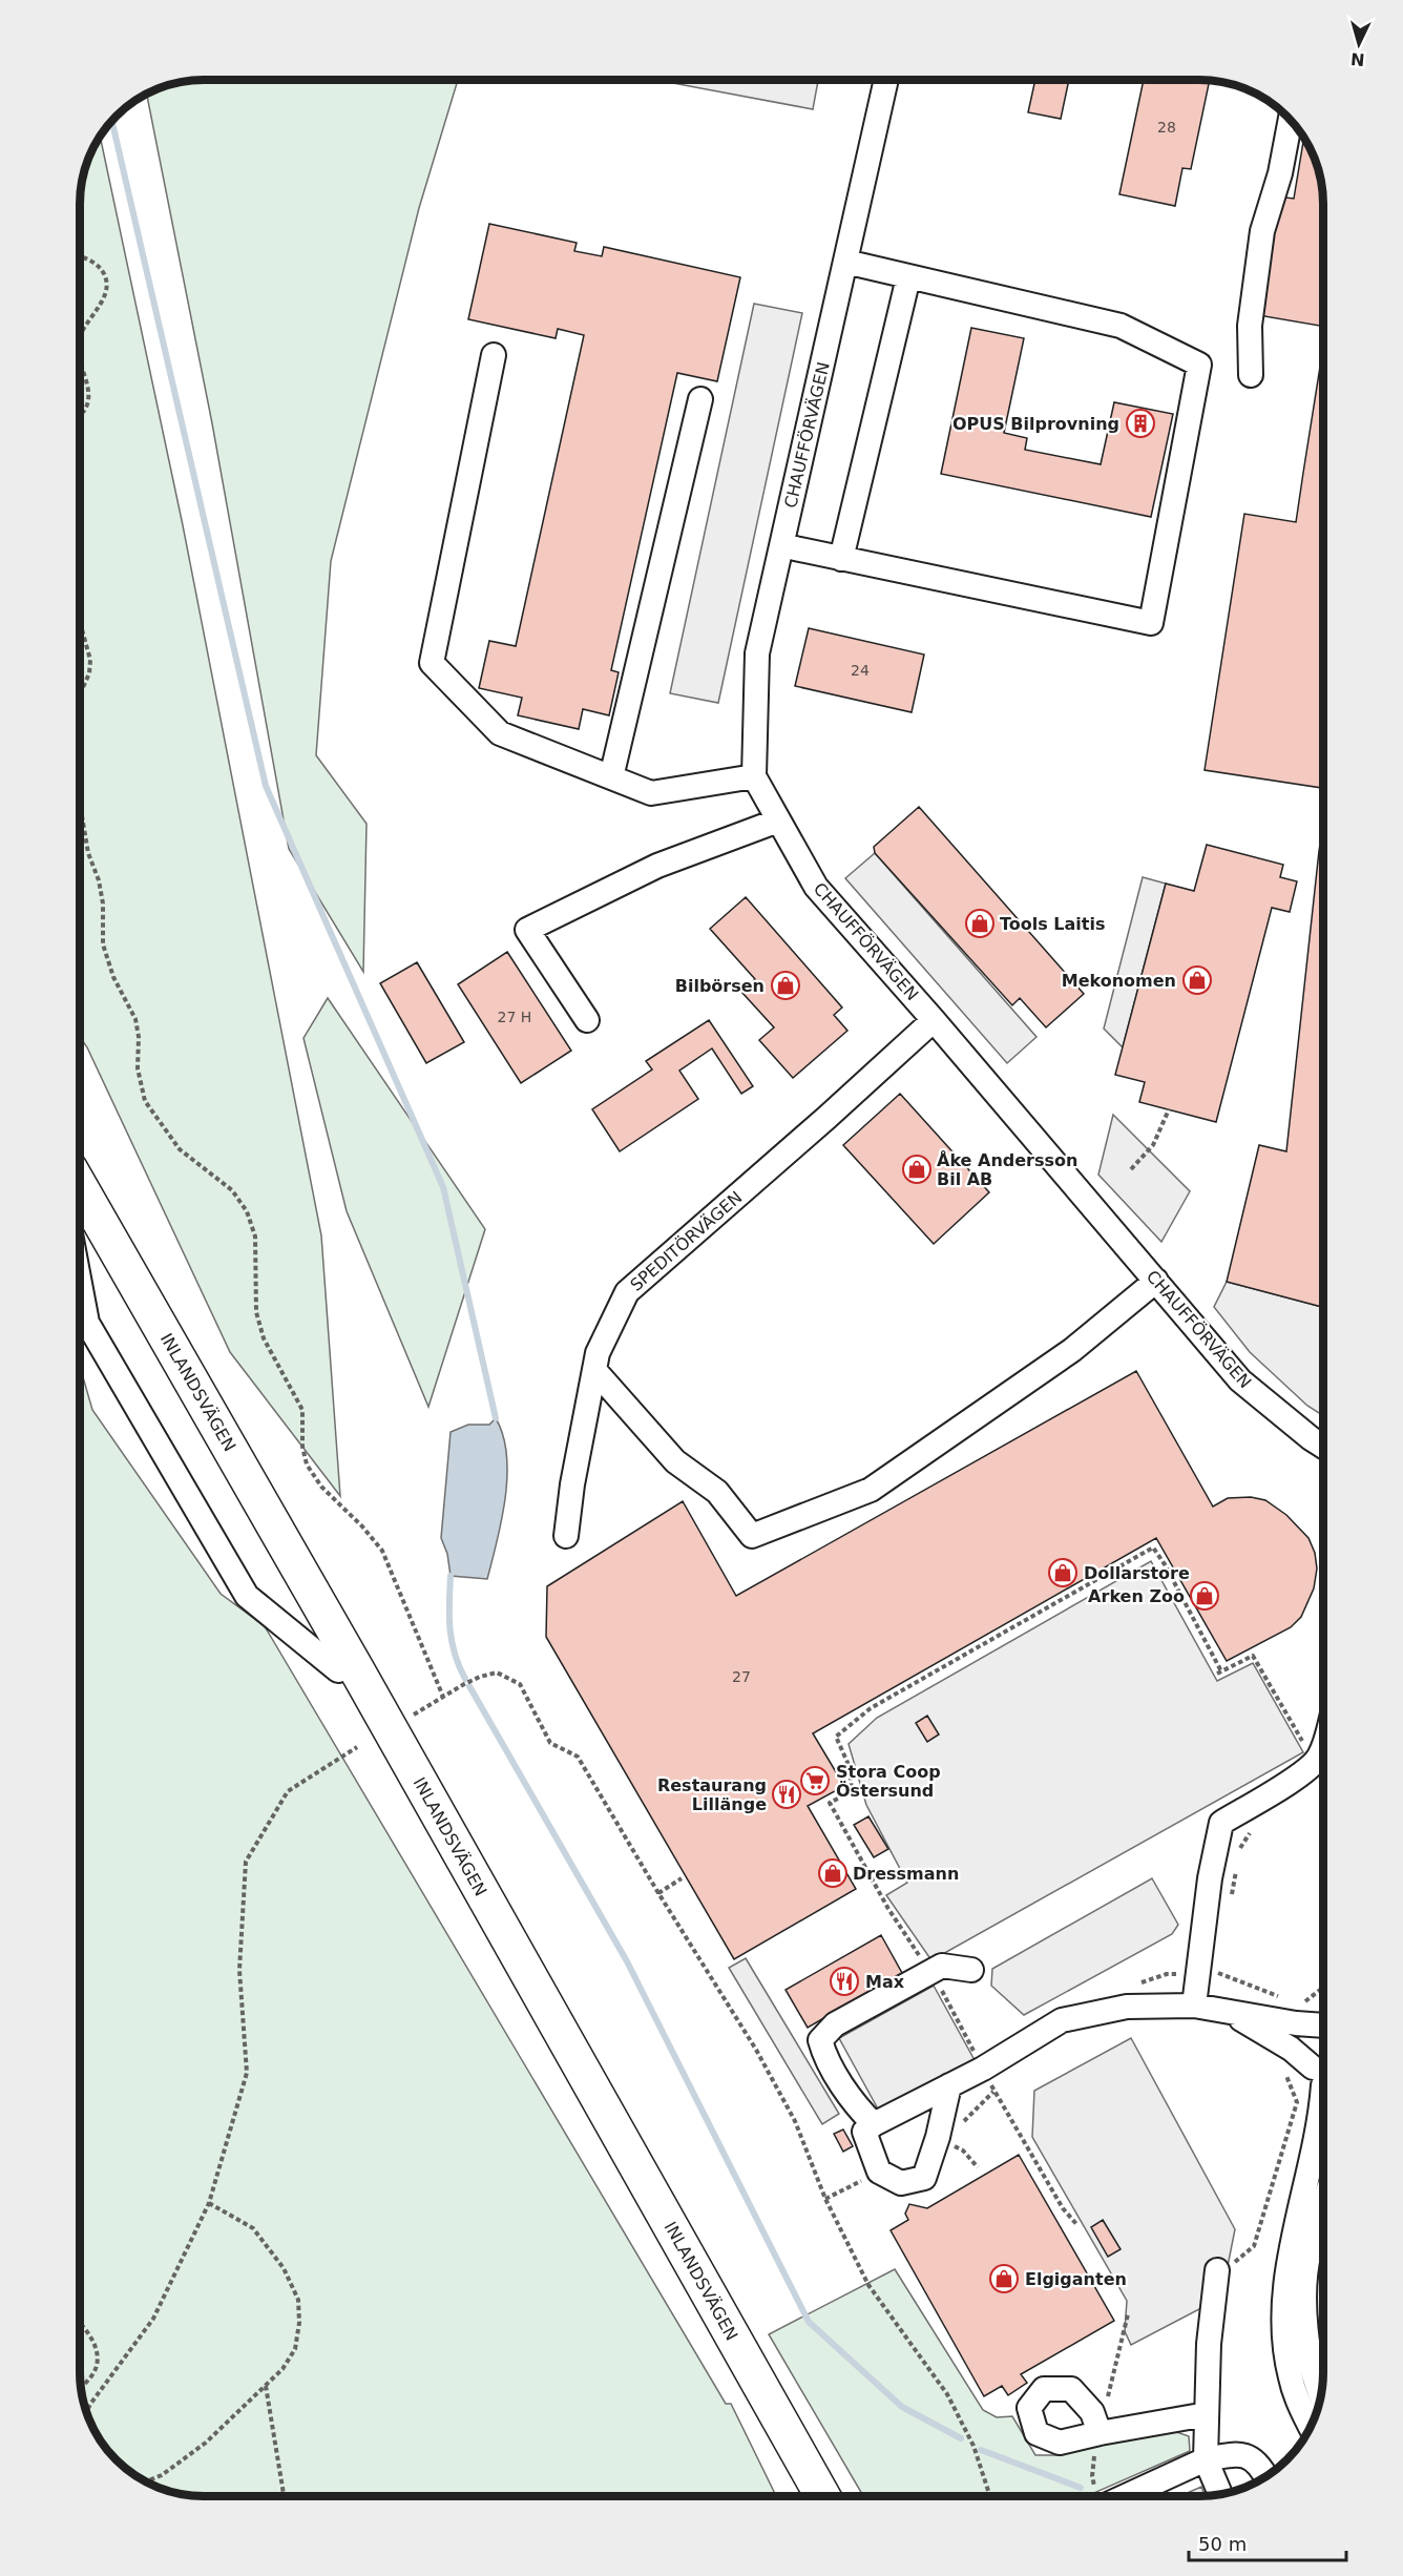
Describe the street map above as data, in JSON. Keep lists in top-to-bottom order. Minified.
{"streets":{"highway":["INLANDSVÄGEN"],"street":["CHAUFFÖRVÄGEN","SPEDITÖRVÄGEN"]},"crossings":[["CHAUFFÖRVÄGEN","SPEDITÖRVÄGEN"]],"places":{"building":["OPUS Bilprovning"],"shop":["Tools Laitis","Mekonomen","Bilbörsen","Åke Andersson Bil AB","Dollarstore","Arken Zoo","Dressmann","Elgiganten"],"supermarket":["Stora Coop Östersund"],"restaurant":["Restaurang Lillänge","Max"]},"house_numbers":["28","24","27 H","27"],"scale_bar":"50 m","north":"bottom"}
